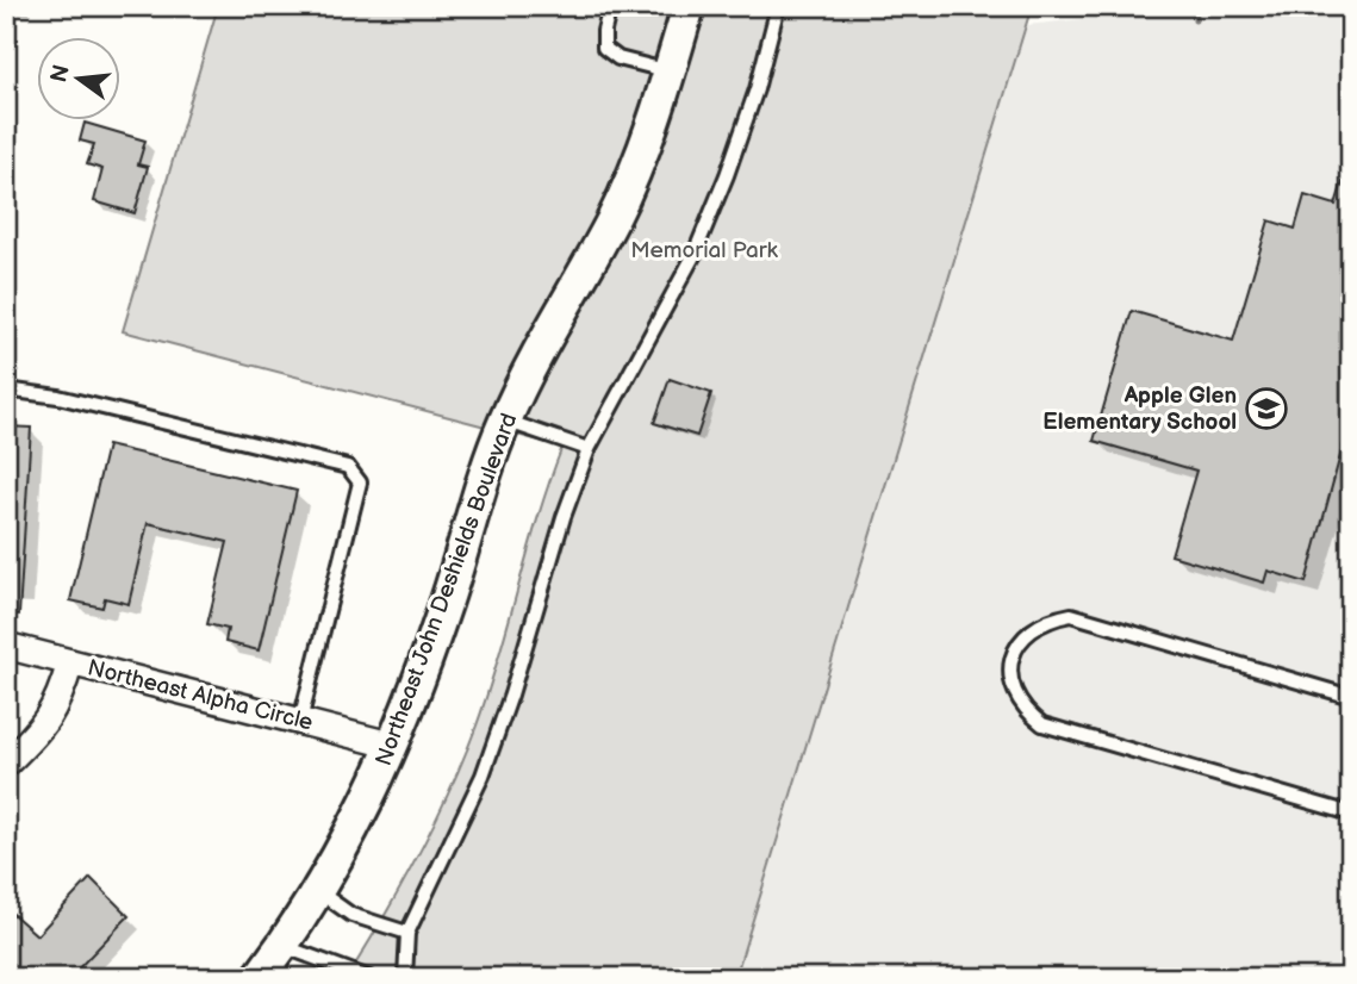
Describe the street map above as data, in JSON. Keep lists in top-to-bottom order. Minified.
{"streets":{"street":["Northeast John Deshields Boulevard","Northeast Alpha Circle"]},"crossings":[["Northeast John Deshields Boulevard","Northeast Alpha Circle"]],"parks":["Memorial Park"],"places":{"school or university":["Apple Glen Elementary School"]},"north":"left"}
